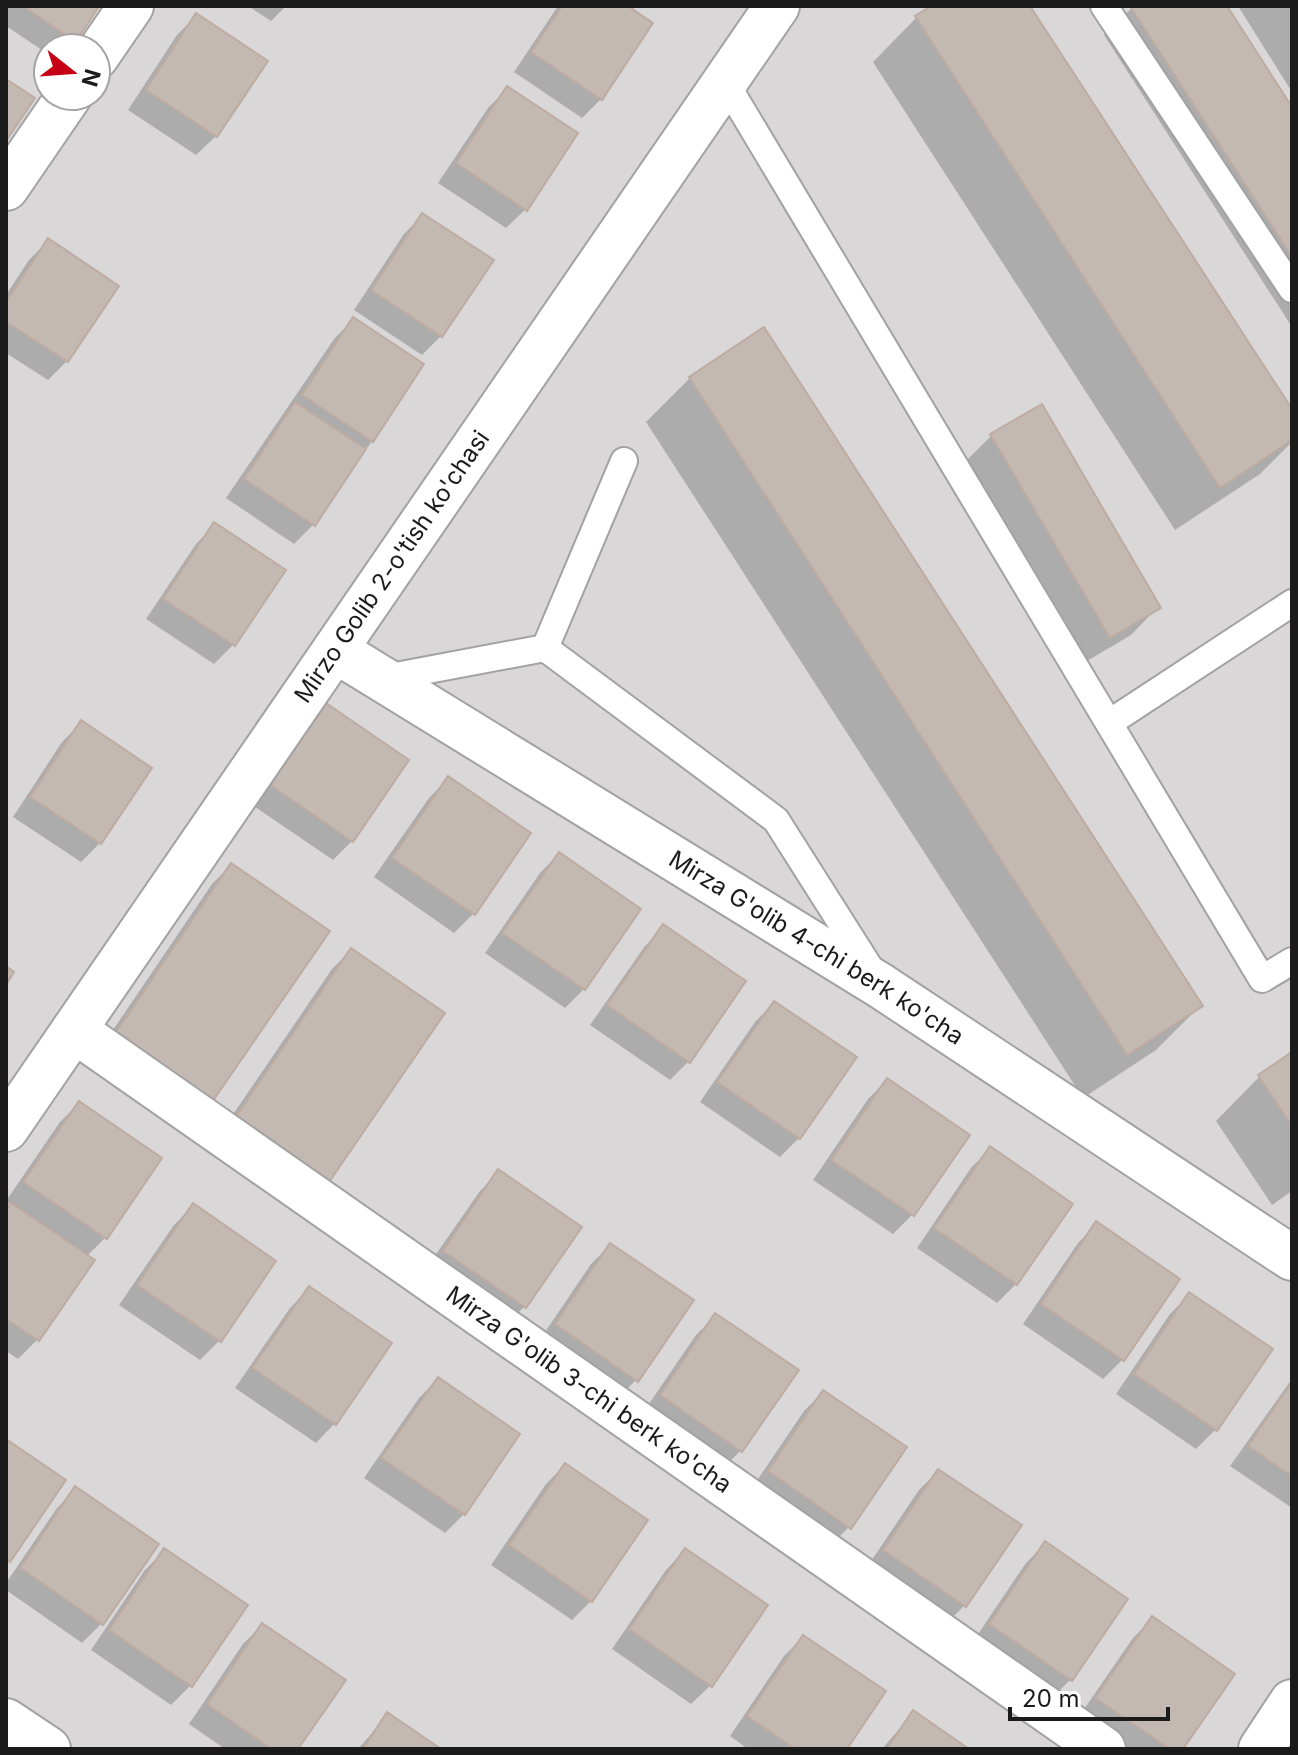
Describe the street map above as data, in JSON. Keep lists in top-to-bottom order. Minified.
{"streets":{"street":["Mirzo Golib 2-o'tish ko'chasi","Mirza G'olib 4-chi berk ko'cha","Mirza G'olib 3-chi berk ko'cha"]},"crossings":[["Mirzo Golib 2-o'tish ko'chasi","Mirza G'olib 4-chi berk ko'cha"],["Mirzo Golib 2-o'tish ko'chasi","Mirza G'olib 3-chi berk ko'cha"]],"scale_bar":"20 m","north":"right"}
